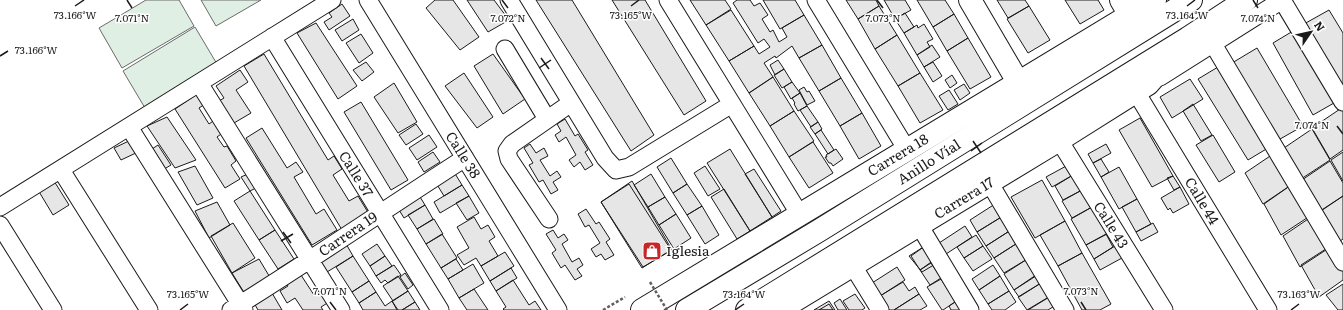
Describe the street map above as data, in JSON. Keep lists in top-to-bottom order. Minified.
{"streets":{"main road":["Carrera 18","Anillo Víal","Carrera 17"],"street":["Calle 38","Calle 37","Calle 44","Calle 43","Carrera 19"]},"crossings":[["Calle 38","Carrera 19"],["Calle 37","Carrera 19"],["Carrera 17","Calle 44"],["Carrera 17","Calle 43"]],"places":{"shop":["Iglesia"]},"north":"top right","coordinates":["73.164°W","73.166°W","73.165°W","7.073°N","7.074°N","7.071°N","7.072°N","73.163°W"]}
